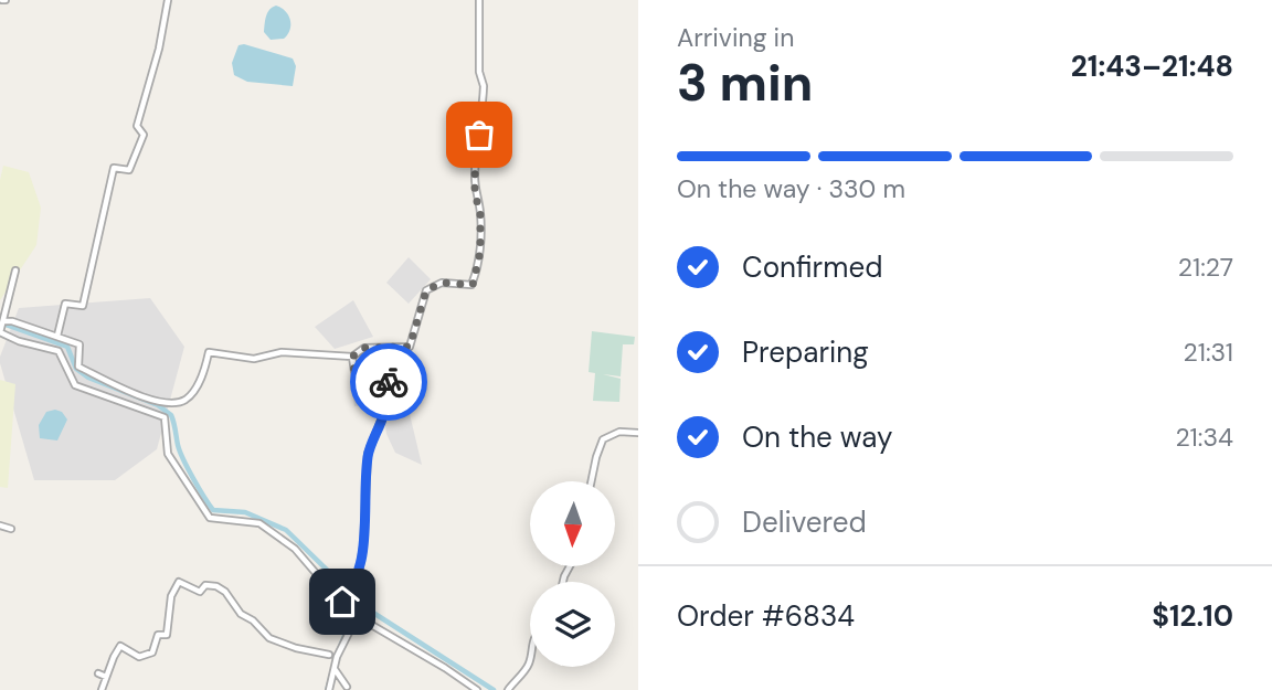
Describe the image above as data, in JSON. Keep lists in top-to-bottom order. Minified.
{"north":"bottom","page":{"heading":["3 min","Arriving in","21:43–21:48"],"panel":["Order #6834","$12.10"],"bar":"On the way · 330 m","list":[["Confirmed","21:27"],["Preparing","21:31"],["On the way","21:34"],"Delivered"]}}
